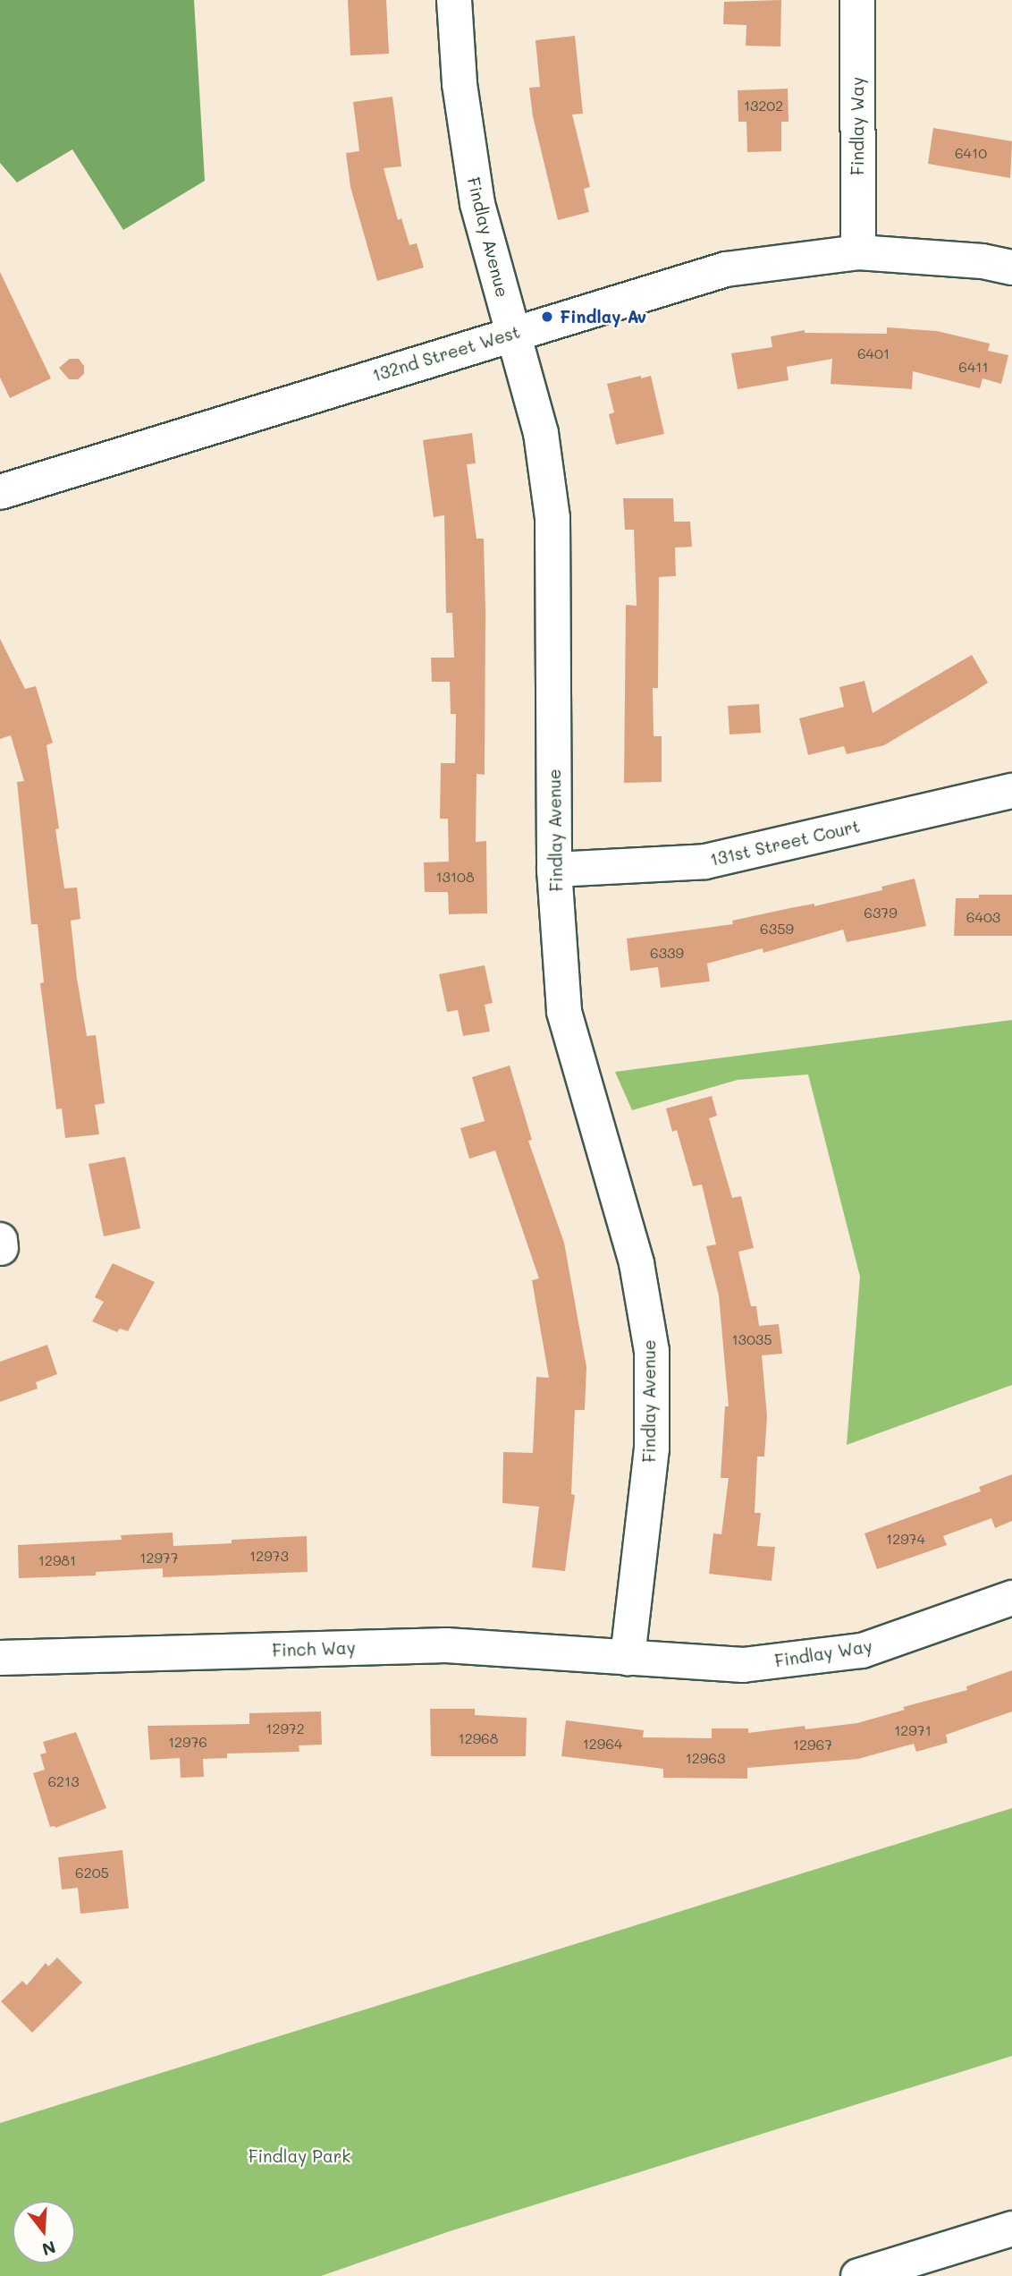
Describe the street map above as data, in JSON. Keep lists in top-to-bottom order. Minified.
{"streets":{"street":["Findlay Way","Findlay Avenue","132nd Street West","131st Street Court","Finch Way"]},"crossings":[["Findlay Way","Findlay Avenue"],["Findlay Way","132nd Street West"],["Findlay Way","Finch Way"],["Findlay Avenue","132nd Street West"],["Findlay Avenue","131st Street Court"],["Findlay Avenue","Finch Way"]],"parks":["Findlay Park"],"places":["Findlay Av"],"house_numbers":["13202","6410","6401","6411","13108","6379","6403","6359","6339","13035","12974","12973","12977","12981","12972","12971","12968","12976","12964","12967","12963","6213","6205"],"north":"bottom"}
